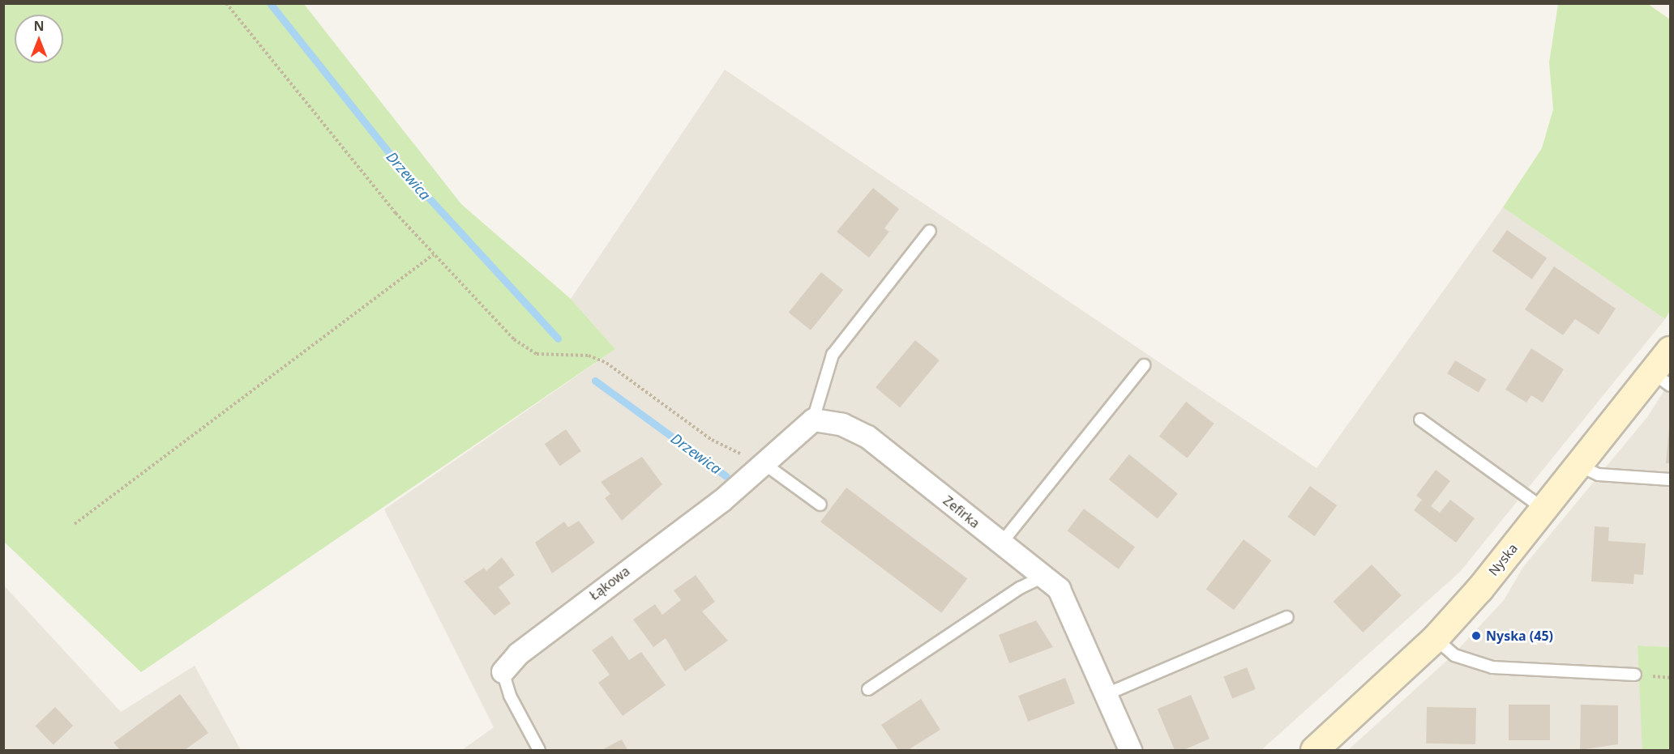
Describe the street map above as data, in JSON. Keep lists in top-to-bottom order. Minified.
{"streets":{"street":["Zefirka","Nyska","Łąkowa"]},"water":["Drzewica"],"places":["Nyska (45)"],"north":"top"}
